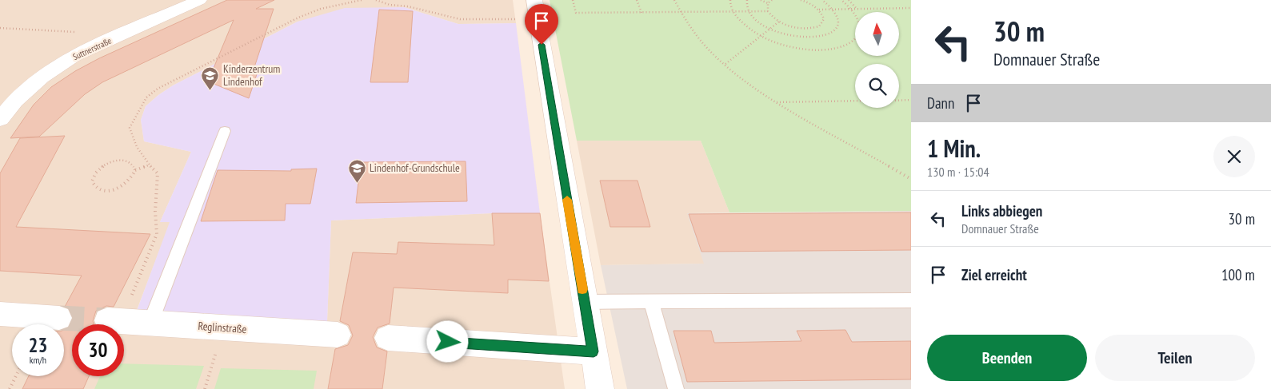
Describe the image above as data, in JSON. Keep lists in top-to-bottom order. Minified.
{"streets":{"street":["Suttnerstraße","Reglinstraße"]},"places":{"school or university":["Kinderzentrum Lindenhof","Lindenhof-Grundschule"]},"north":"top","page":{"turn":["30 m","Domnauer Straße"],"then":"Dann","heading":["1 Min.","130 m · 15:04"],"list":[{"name":"Links abbiegen","note":"Domnauer Straße","value":"30 m"},{"name":"Ziel erreicht","value":"100 m"}],"speed":"23 km/h","limit":"30","buttons":["Beenden","Teilen"]}}
